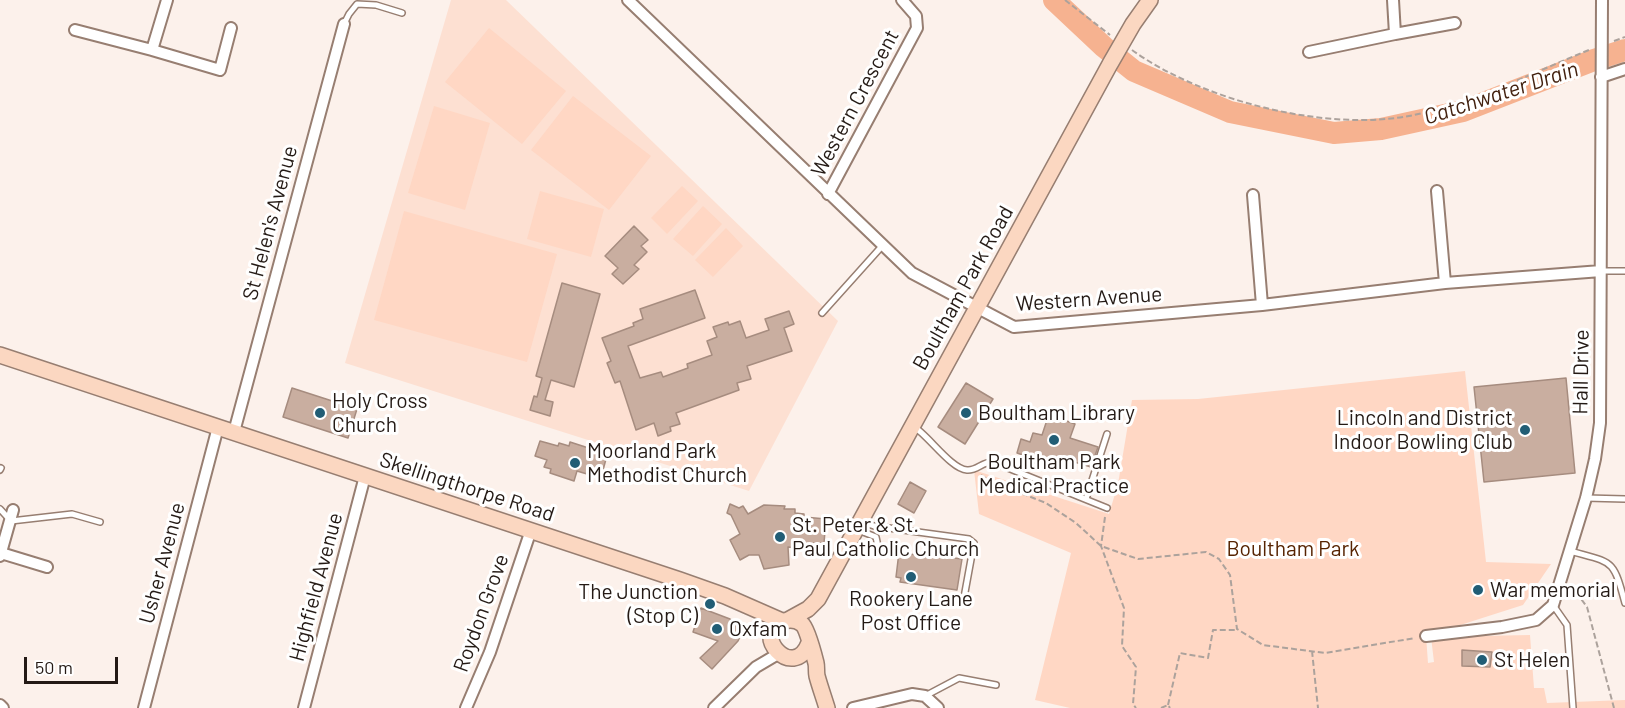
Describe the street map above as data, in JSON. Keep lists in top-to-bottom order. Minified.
{"streets":{"street":["Western Crescent","St Helen's Avenue","Boultham Park Road","Western Avenue","Hall Drive","Skellingthorpe Road","Usher Avenue","Highfield Avenue","Roydon Grove"]},"crossings":[["Western Crescent","Western Avenue"],["St Helen's Avenue","Skellingthorpe Road"],["Boultham Park Road","Western Avenue"],["Western Avenue","Hall Drive"],["Skellingthorpe Road","Usher Avenue"],["Skellingthorpe Road","Highfield Avenue"],["Skellingthorpe Road","Roydon Grove"]],"water":["Catchwater Drain"],"parks":["Boultham Park"],"places":["Holy Cross Church","Boultham Library","Lincoln and District Indoor Bowling Club","Boultham Park Medical Practice","Moorland Park Methodist Church","St. Peter & St. Paul Catholic Church","Rookery Lane Post Office","War memorial","The Junction (Stop C)","Oxfam","St Helen"],"scale_bar":"50 m"}
